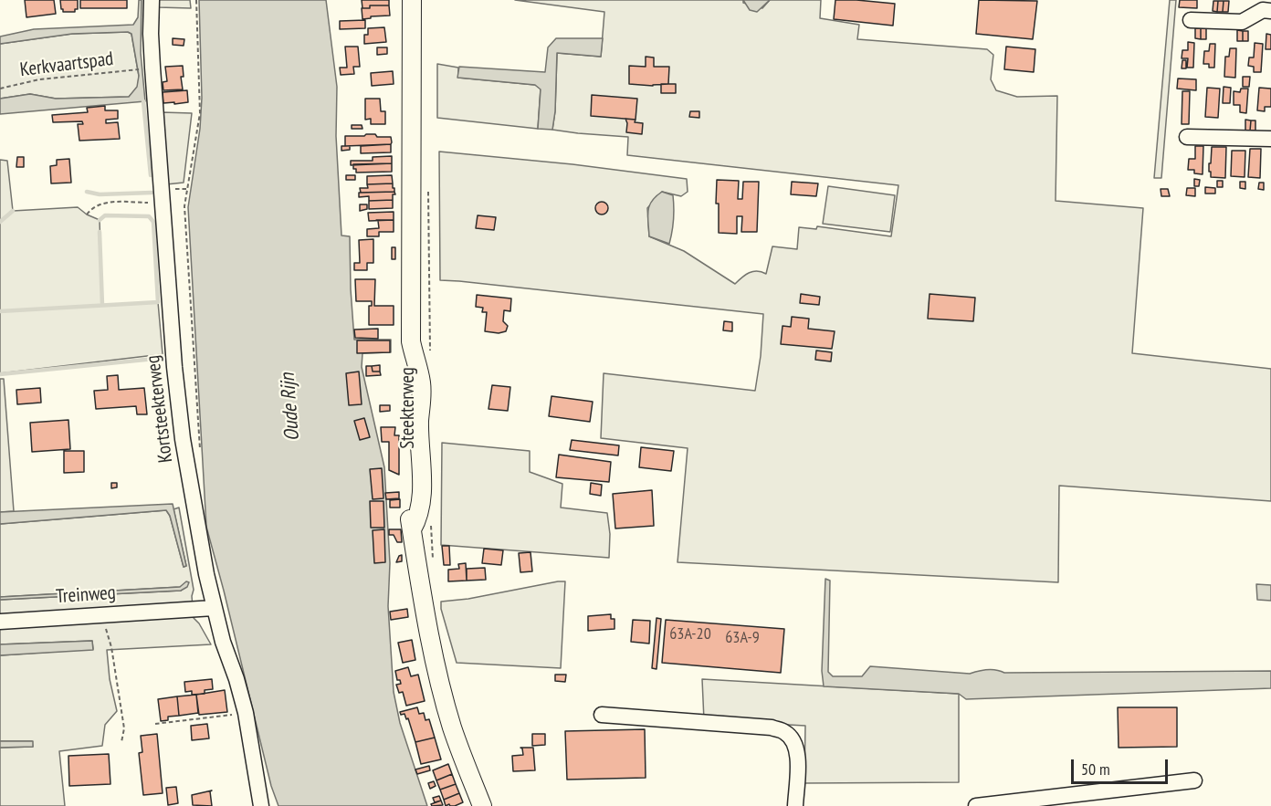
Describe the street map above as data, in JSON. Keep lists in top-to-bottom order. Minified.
{"streets":{"main road":["Steekterweg"],"street":["Kortsteekterweg","Treinweg"],"path":["Kerkvaartspad"]},"crossings":[["Kortsteekterweg","Treinweg"]],"water":["Oude Rijn"],"house_numbers":["63A-20","63A-9"],"scale_bar":"50 m"}
